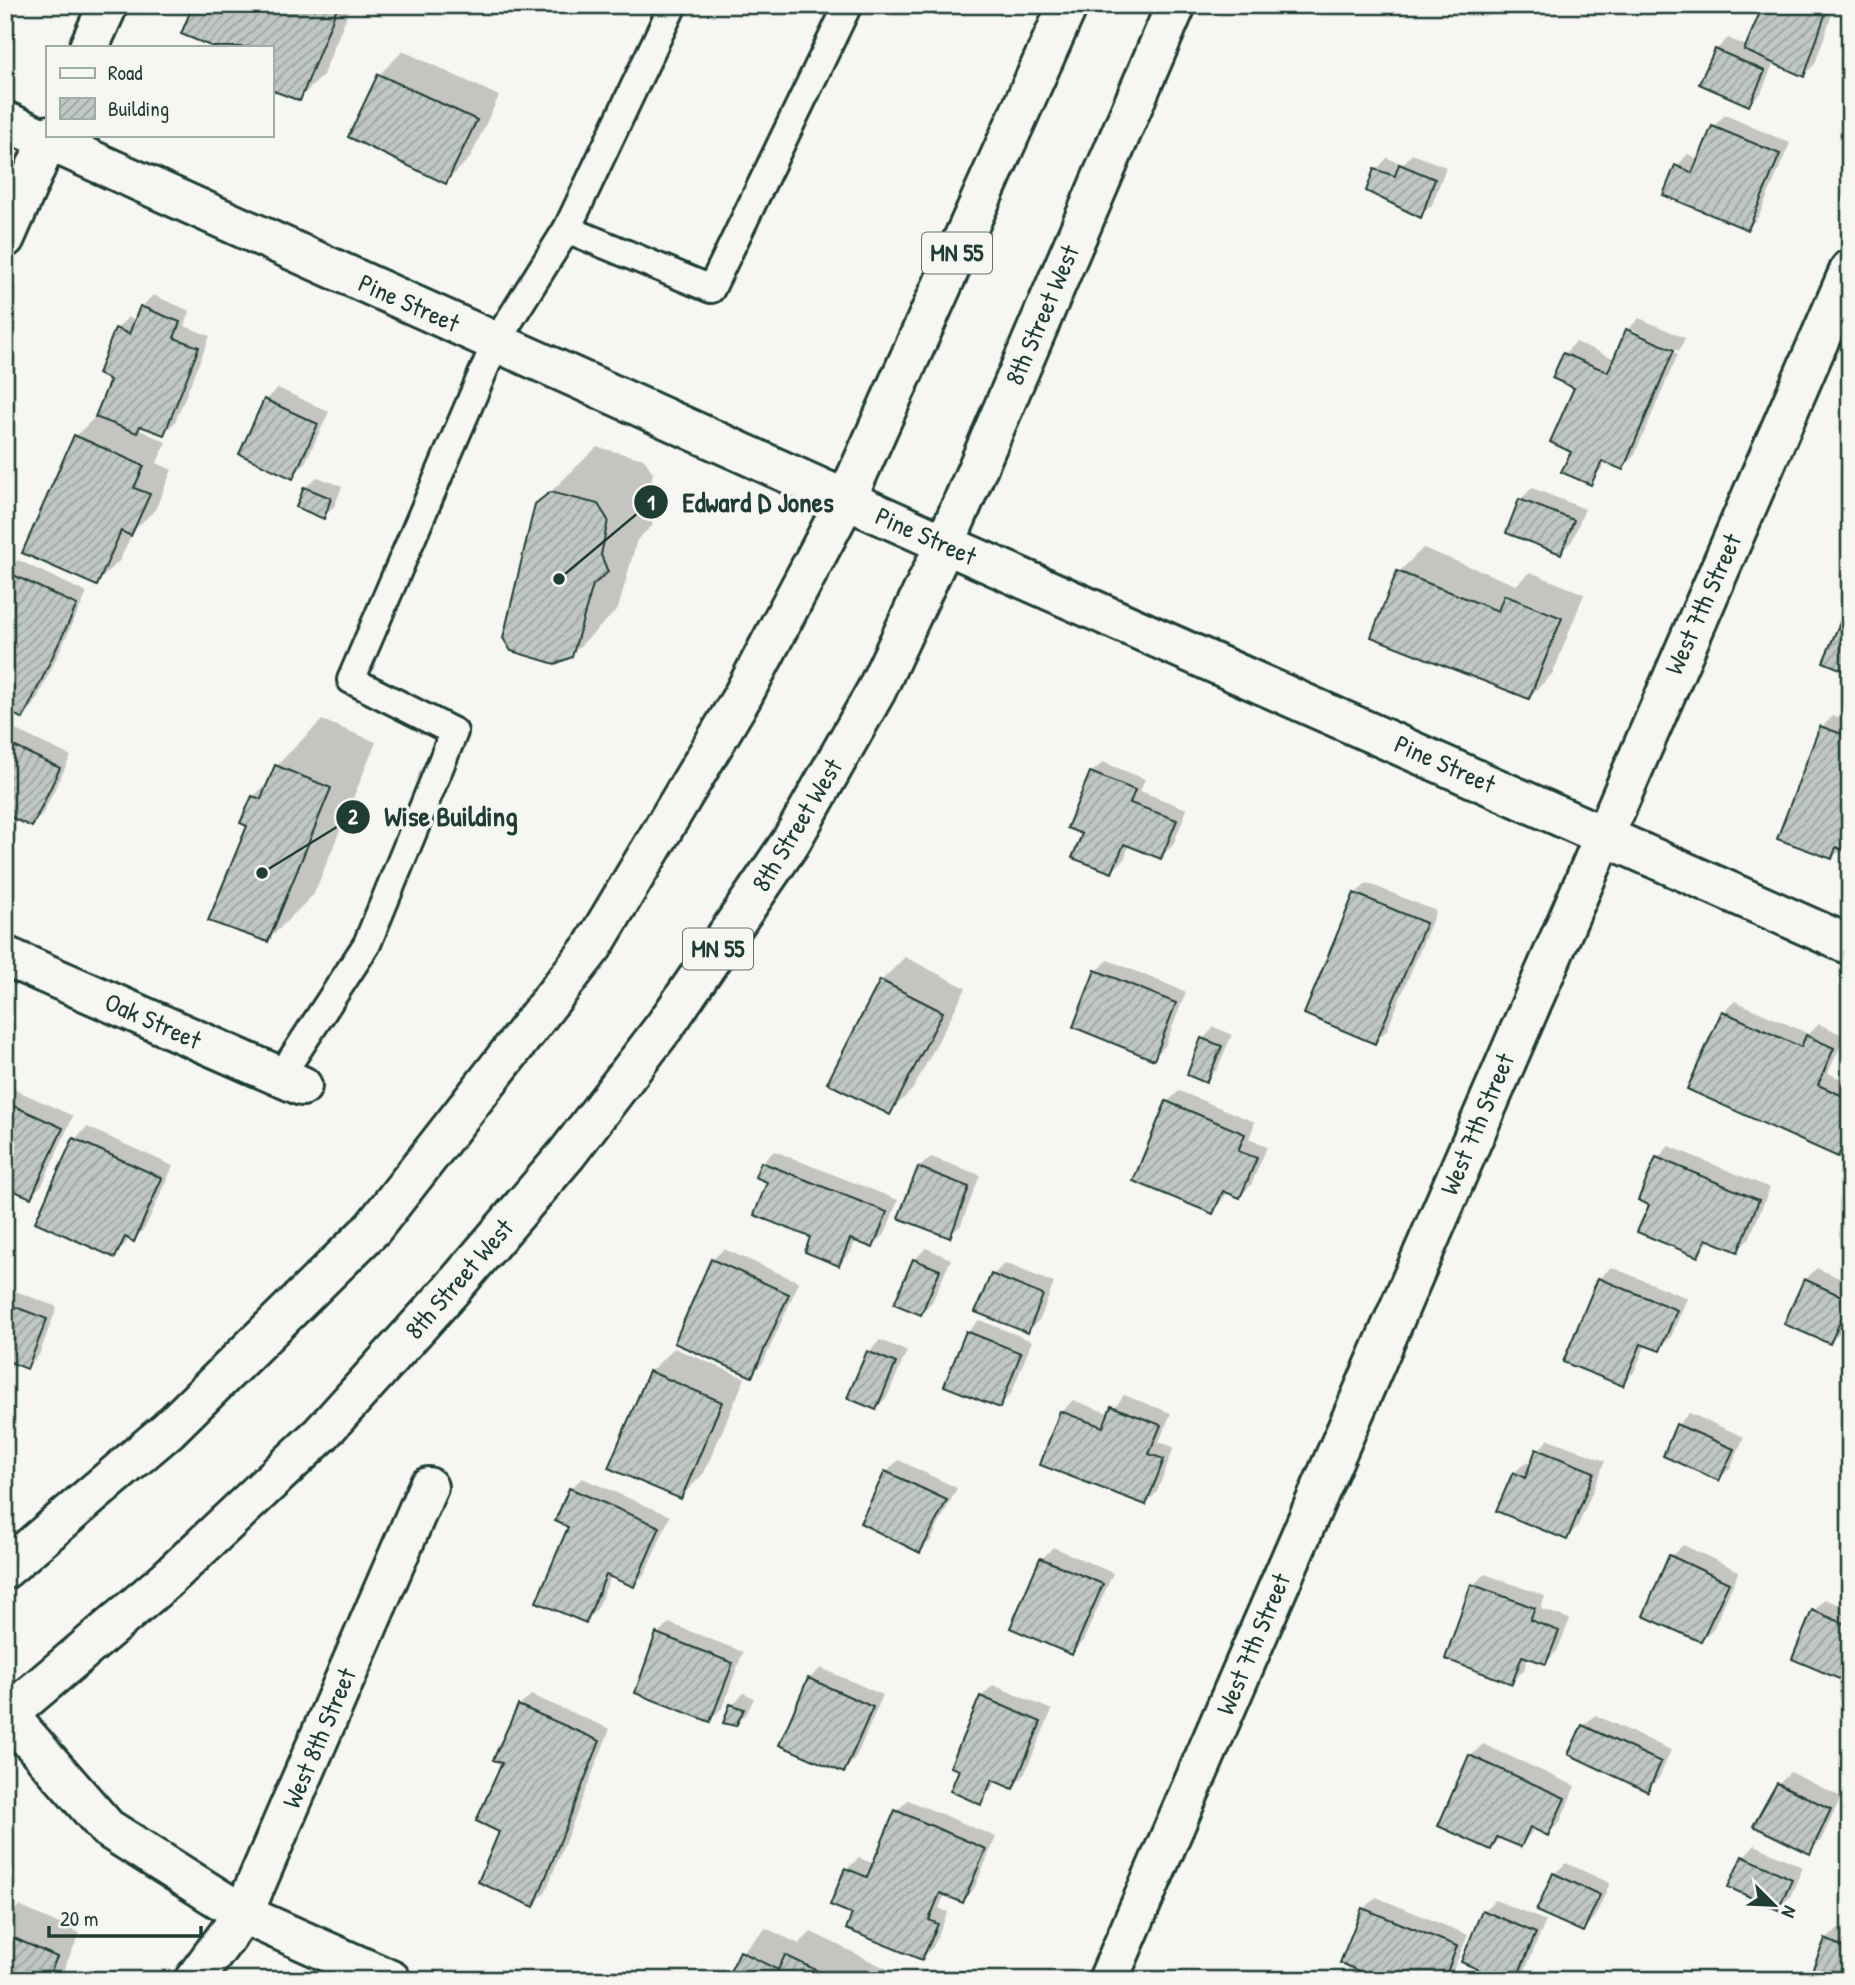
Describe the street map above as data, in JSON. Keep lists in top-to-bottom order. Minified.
{"streets":{"main road":["MN 55","Pine Street","8th Street West","West 7th Street","Oak Street","West 8th Street"]},"crossings":[["MN 55","Pine Street"],["Pine Street","8th Street West"],["Pine Street","West 7th Street"]],"places":["Edward D Jones","Wise Building"],"legend":["Road","Building"],"scale_bar":"20 m","north":"bottom right"}
